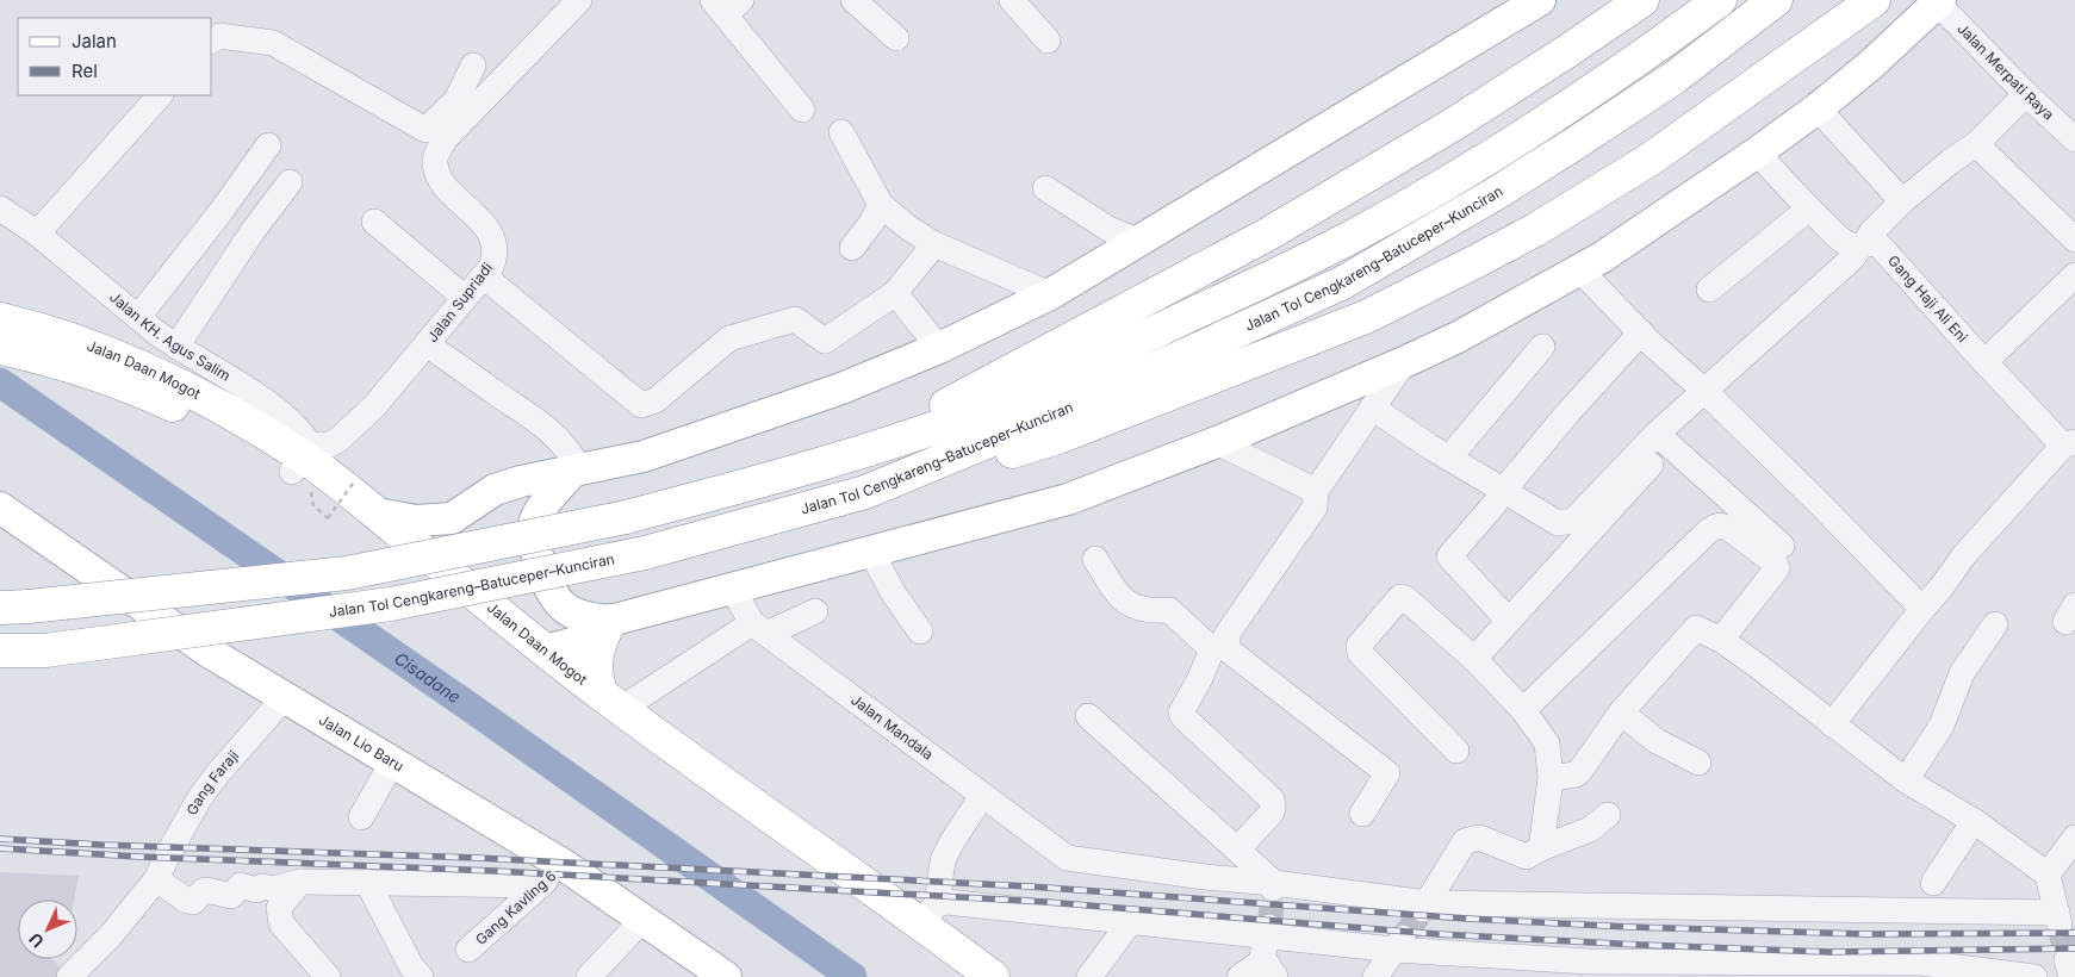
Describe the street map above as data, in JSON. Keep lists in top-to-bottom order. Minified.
{"streets":{"highway":["Jalan Tol Cengkareng–Batuceper–Kunciran","Jalan Daan Mogot"],"main road":["Jalan Lio Baru"],"street":["Jalan Merpati Raya","Gang Haji Ali Eni","Jalan Supriadi","Jalan KH. Agus Salim","Jalan Mandala","Gang Faraji","Gang Kavling 6"]},"crossings":[["Jalan Supriadi","Jalan KH. Agus Salim"],["Jalan Supriadi","Jalan Daan Mogot"],["Jalan KH. Agus Salim","Jalan Daan Mogot"],["Jalan Lio Baru","Gang Faraji"],["Jalan Lio Baru","Gang Kavling 6"]],"water":["Cisadane"],"legend":["Jalan","Rel"],"north":"bottom left"}
